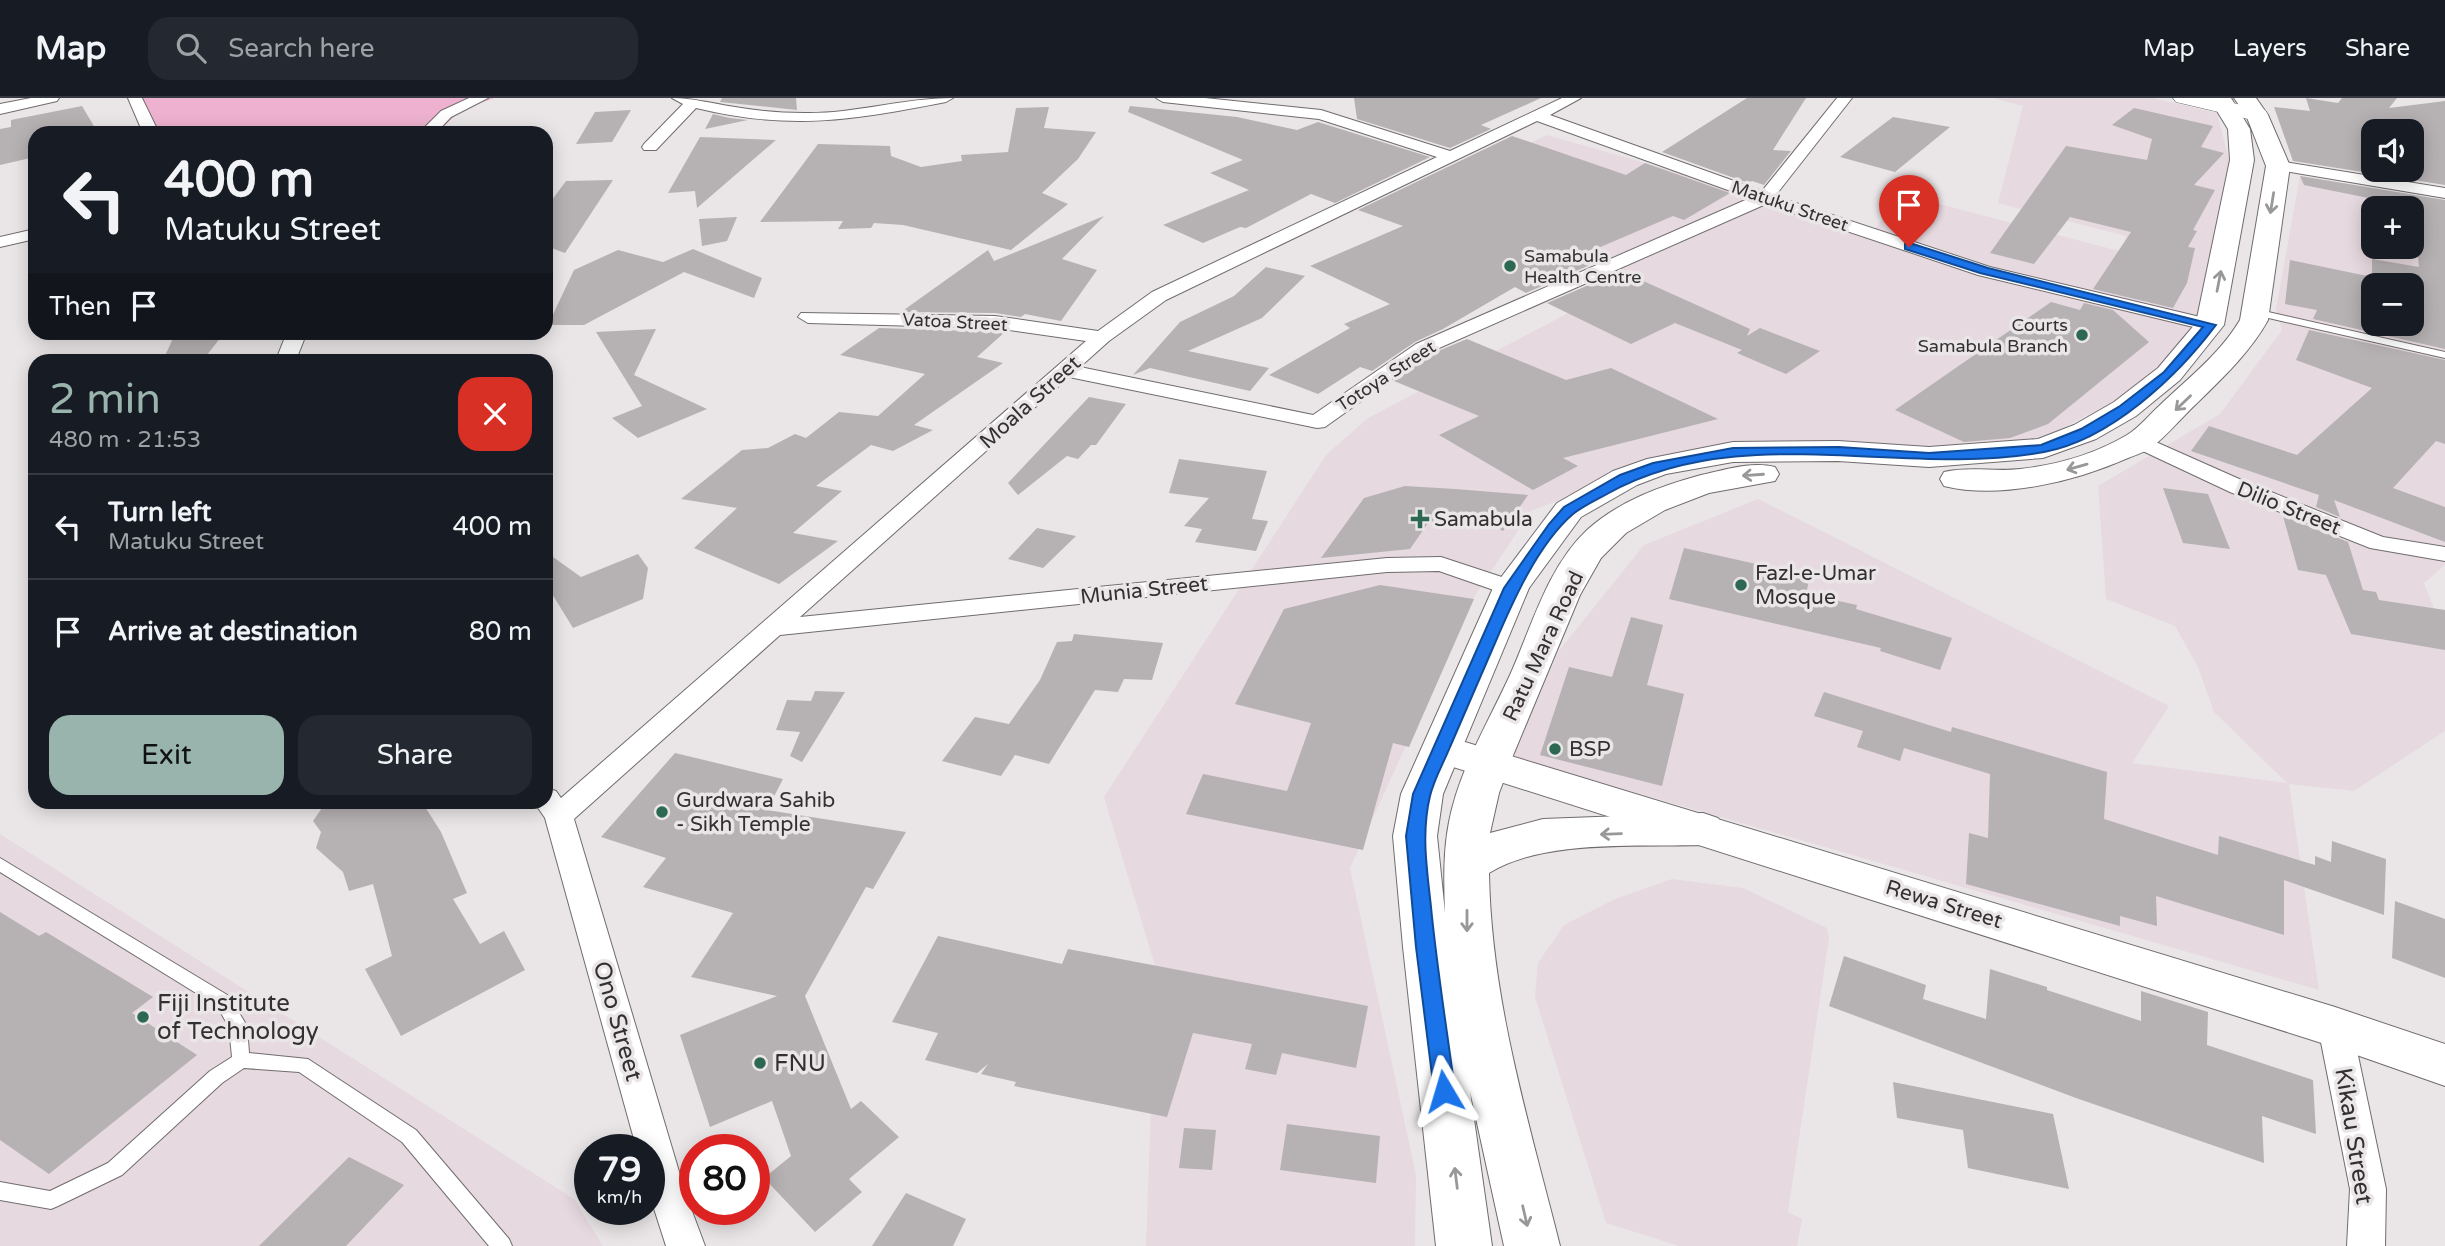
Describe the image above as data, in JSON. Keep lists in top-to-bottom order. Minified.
{"streets":{"main road":["Ratu Mara Road","Rewa Street"],"street":["Matuku Street","Vatoa Street","Totoya Street","Moala Street","Dilio Street","Munia Street","Ono Street","Kikau Street"]},"crossings":[["Matuku Street","Totoya Street"],["Matuku Street","Moala Street"],["Vatoa Street","Moala Street"],["Totoya Street","Moala Street"],["Moala Street","Munia Street"],["Dilio Street","Ratu Mara Road"],["Ratu Mara Road","Rewa Street"],["Rewa Street","Kikau Street"]],"places":{"other":["Samabula Health Centre","Courts Samabula Branch","Fazl-e-Umar Mosque","BSP","Gurdwara Sahib - Sikh Temple","Fiji Institute of Technology","FNU"],"health":["Samabula"]},"page":{"header":"Map","search":"Search here","nav":["Map","Layers","Share"],"map_buttons":["+","−"],"turn":["400 m","Matuku Street"],"then":"Then","heading":["2 min","480 m · 21:53"],"list":[{"name":"Turn left","note":"Matuku Street","value":"400 m"},{"name":"Arrive at destination","value":"80 m"}],"buttons":["Exit","Share"],"speed":"79 km/h","limit":"80"}}
